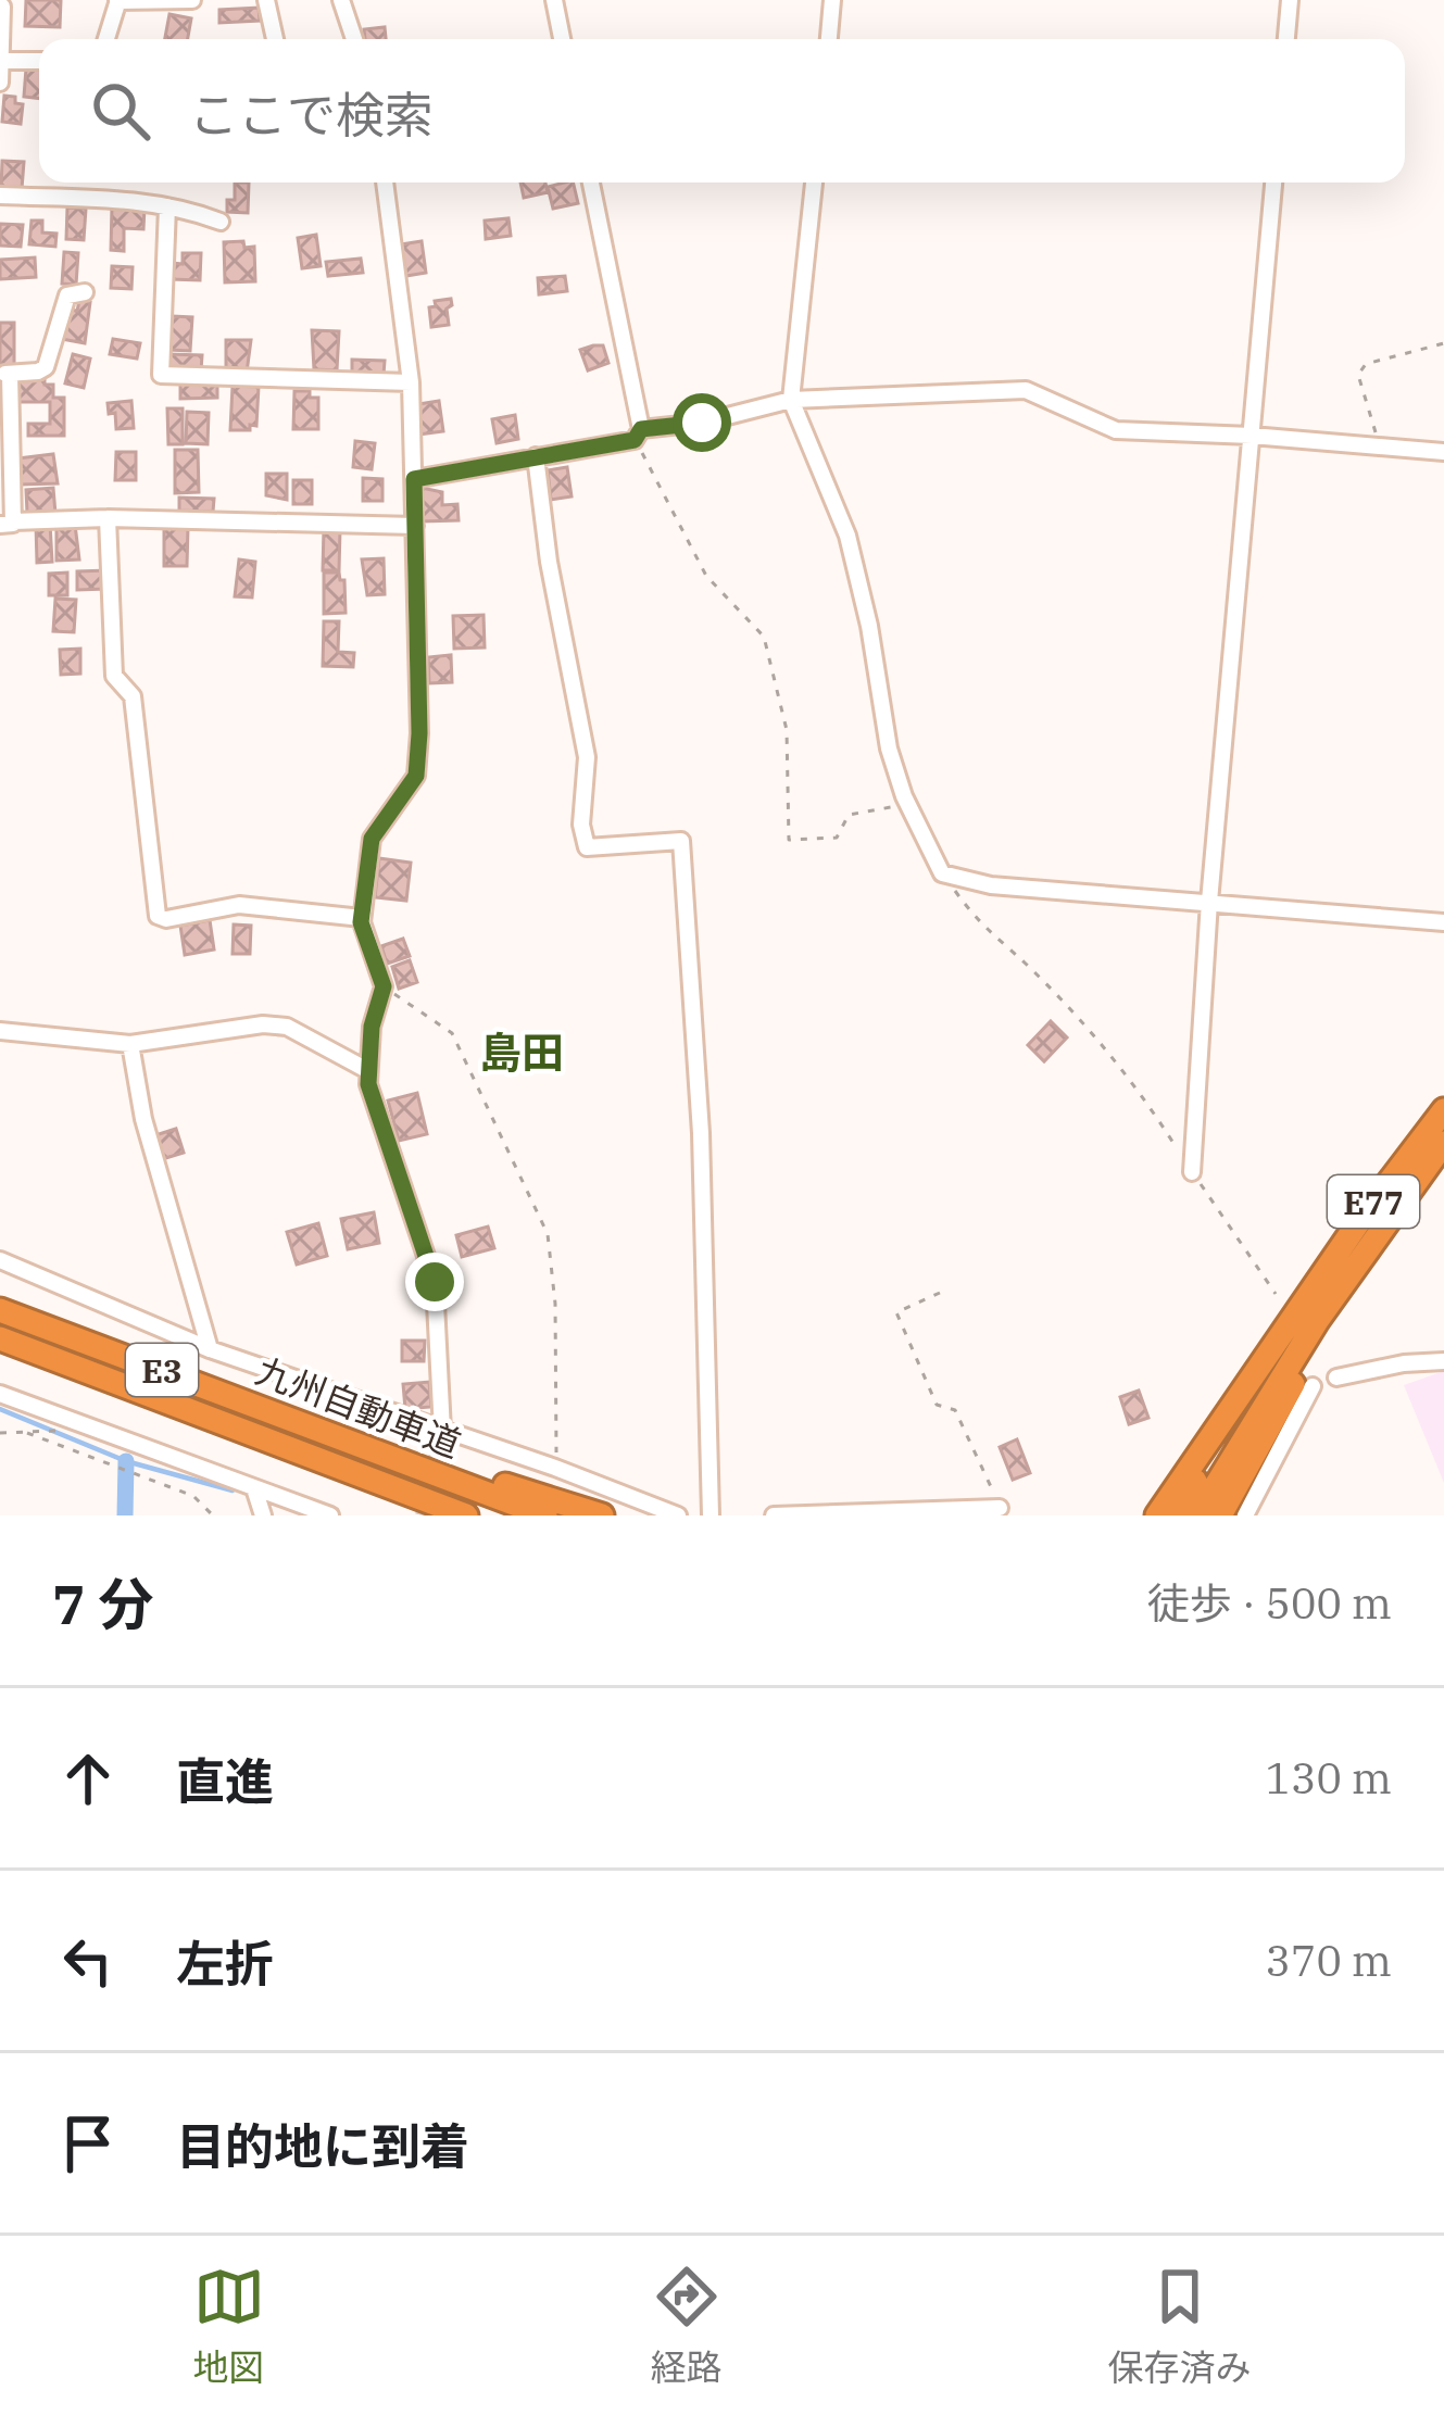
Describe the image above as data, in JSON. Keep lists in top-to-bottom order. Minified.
{"streets":{"highway":["E77","E3","九州自動車道"]},"districts":["島田"],"page":{"search":"ここで検索","heading":["7 分","徒歩 · 500 m"],"list":[["直進","130 m"],["左折","370 m"],"目的地に到着"],"nav":["地図","経路","保存済み"]}}
